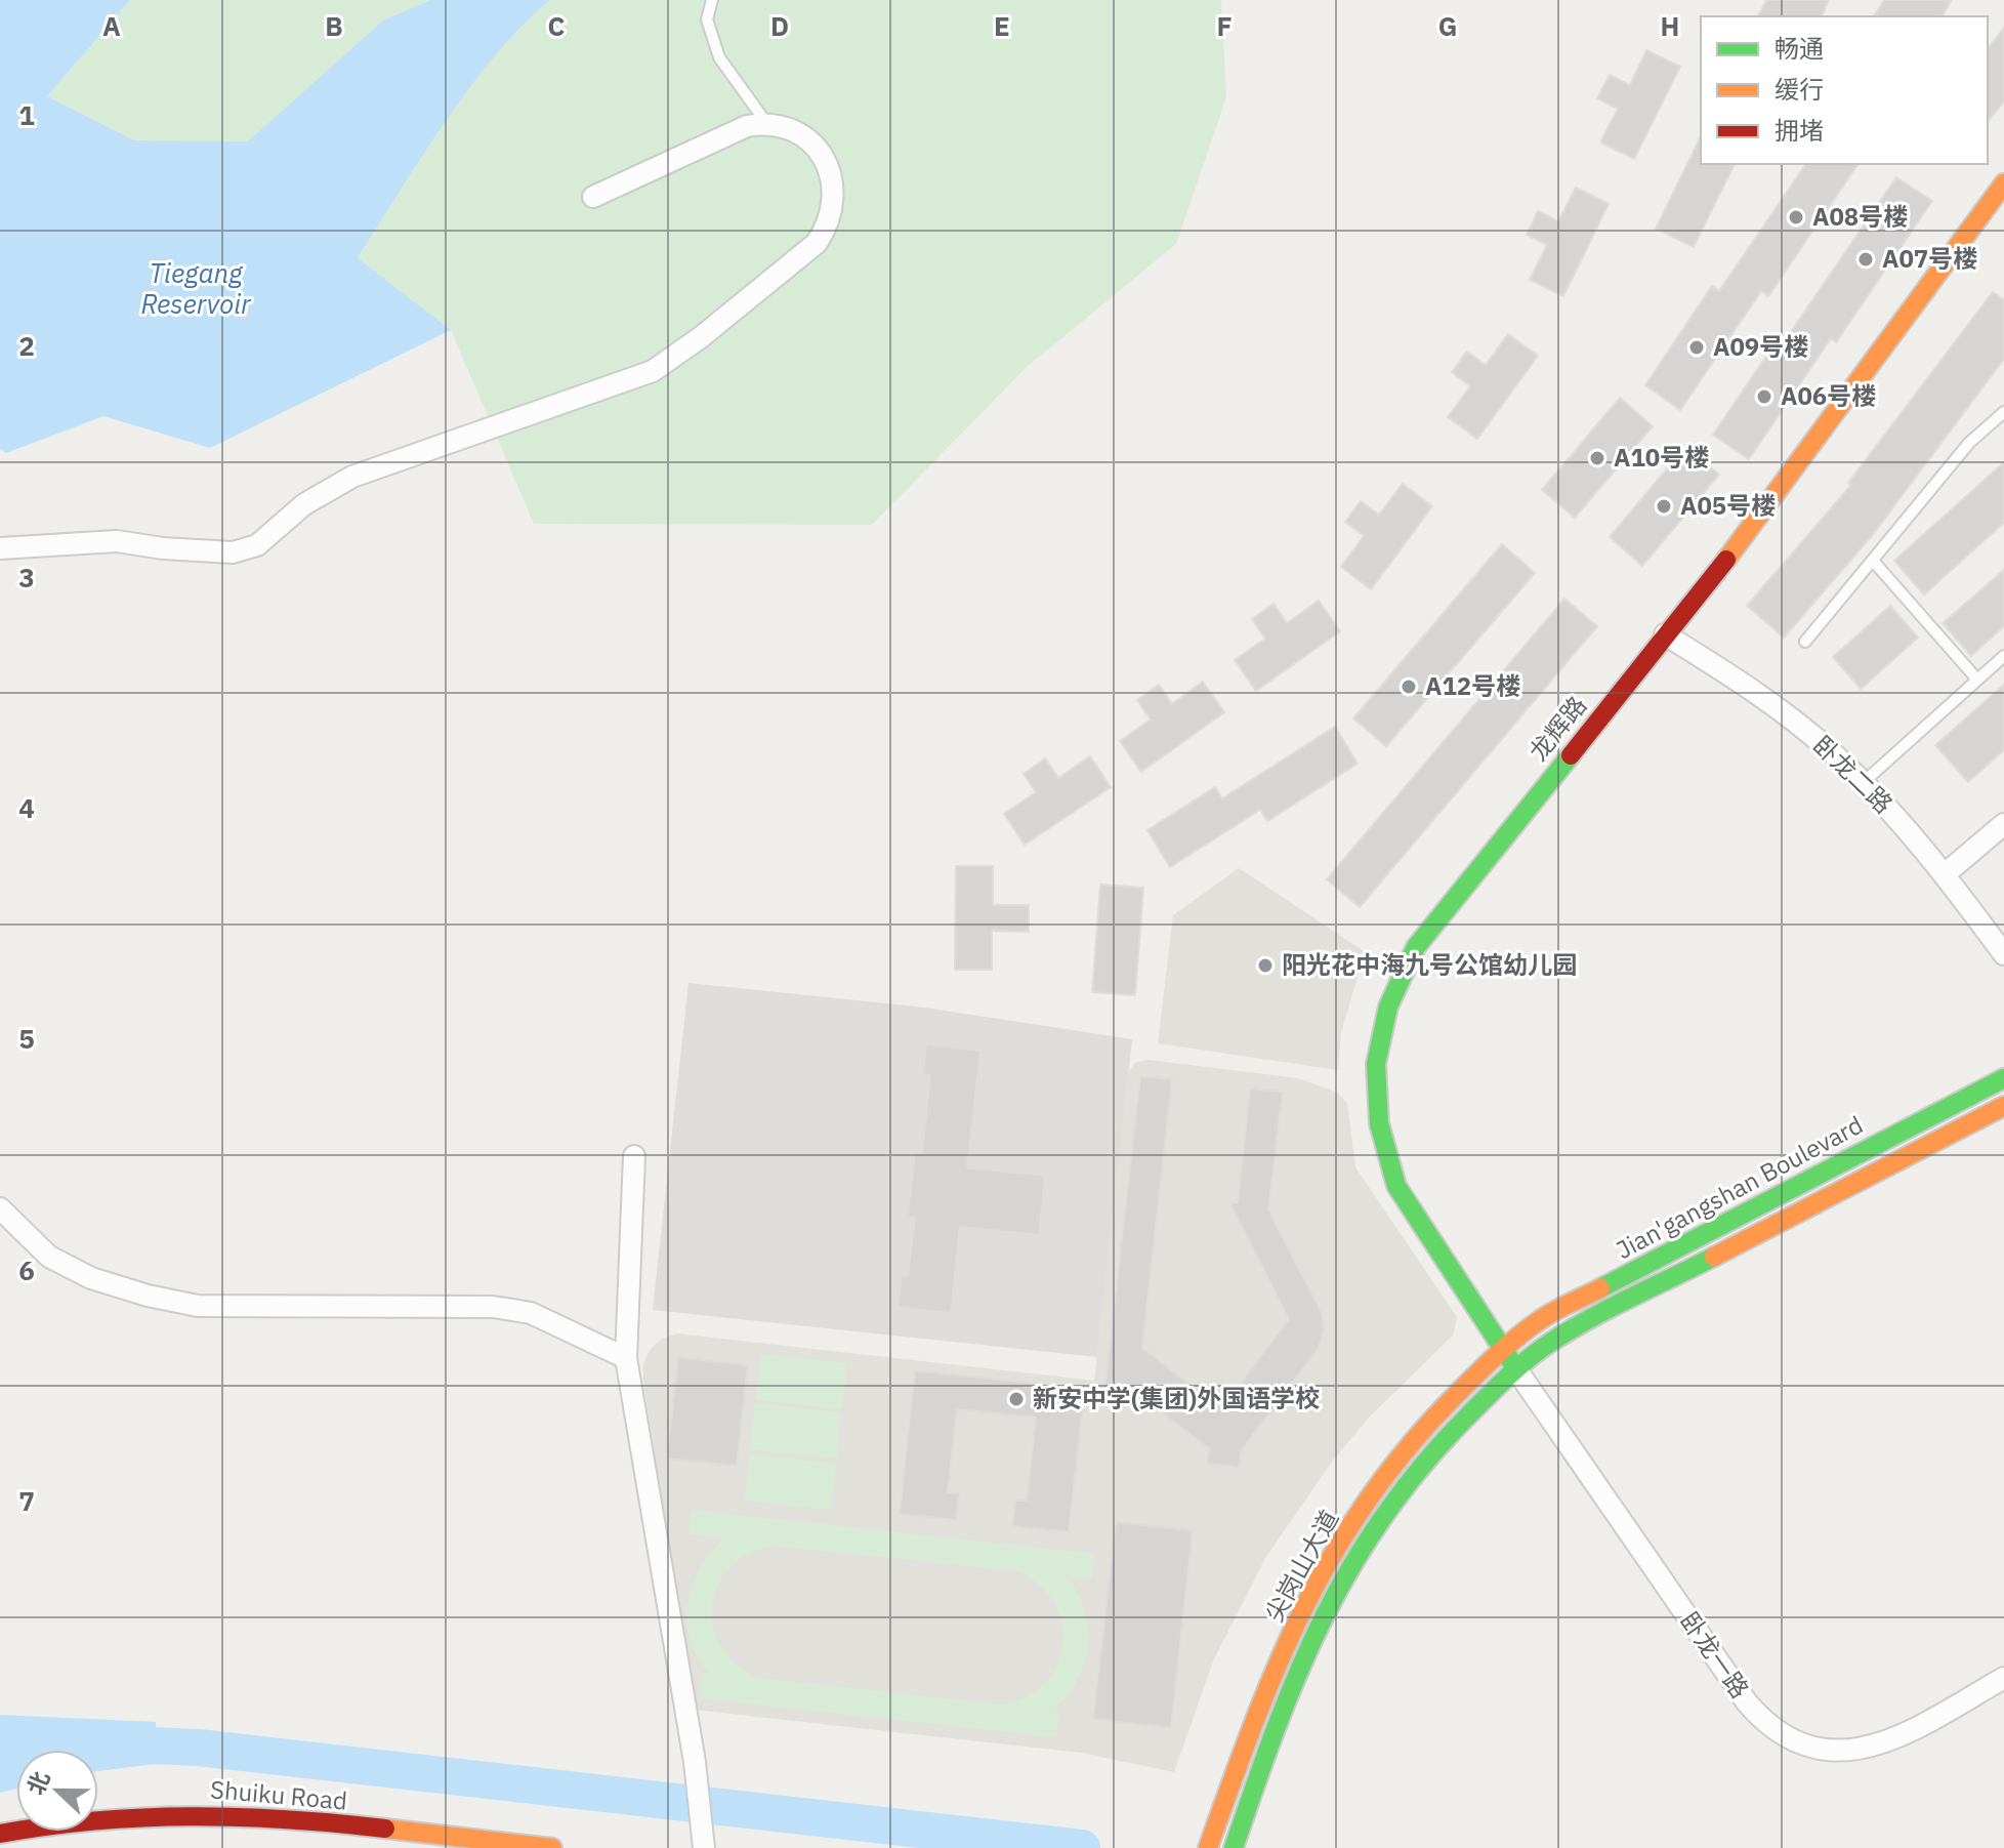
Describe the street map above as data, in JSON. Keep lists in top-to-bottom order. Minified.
{"streets":{"main road":["龙辉路","Jian'gangshan Boulevard","尖岗山大道","Shuiku Road"],"street":["卧龙二路","卧龙一路"]},"crossings":[["龙辉路","卧龙二路"],["龙辉路","Jian'gangshan Boulevard"],["龙辉路","尖岗山大道"],["龙辉路","卧龙一路"],["Jian'gangshan Boulevard","尖岗山大道"],["Jian'gangshan Boulevard","卧龙一路"],["尖岗山大道","卧龙一路"]],"water":["Tiegang Reservoir"],"places":["A08号楼","A07号楼","A09号楼","A06号楼","A10号楼","A05号楼","A12号楼","阳光花中海九号公馆幼儿园","新安中学(集团)外国语学校"],"legend":["畅通","缓行","拥堵"],"north":"left","grid":{"columns":["A","B","C","D","E","F","G","H"],"rows":["1","2","3","4","5","6","7"]}}
